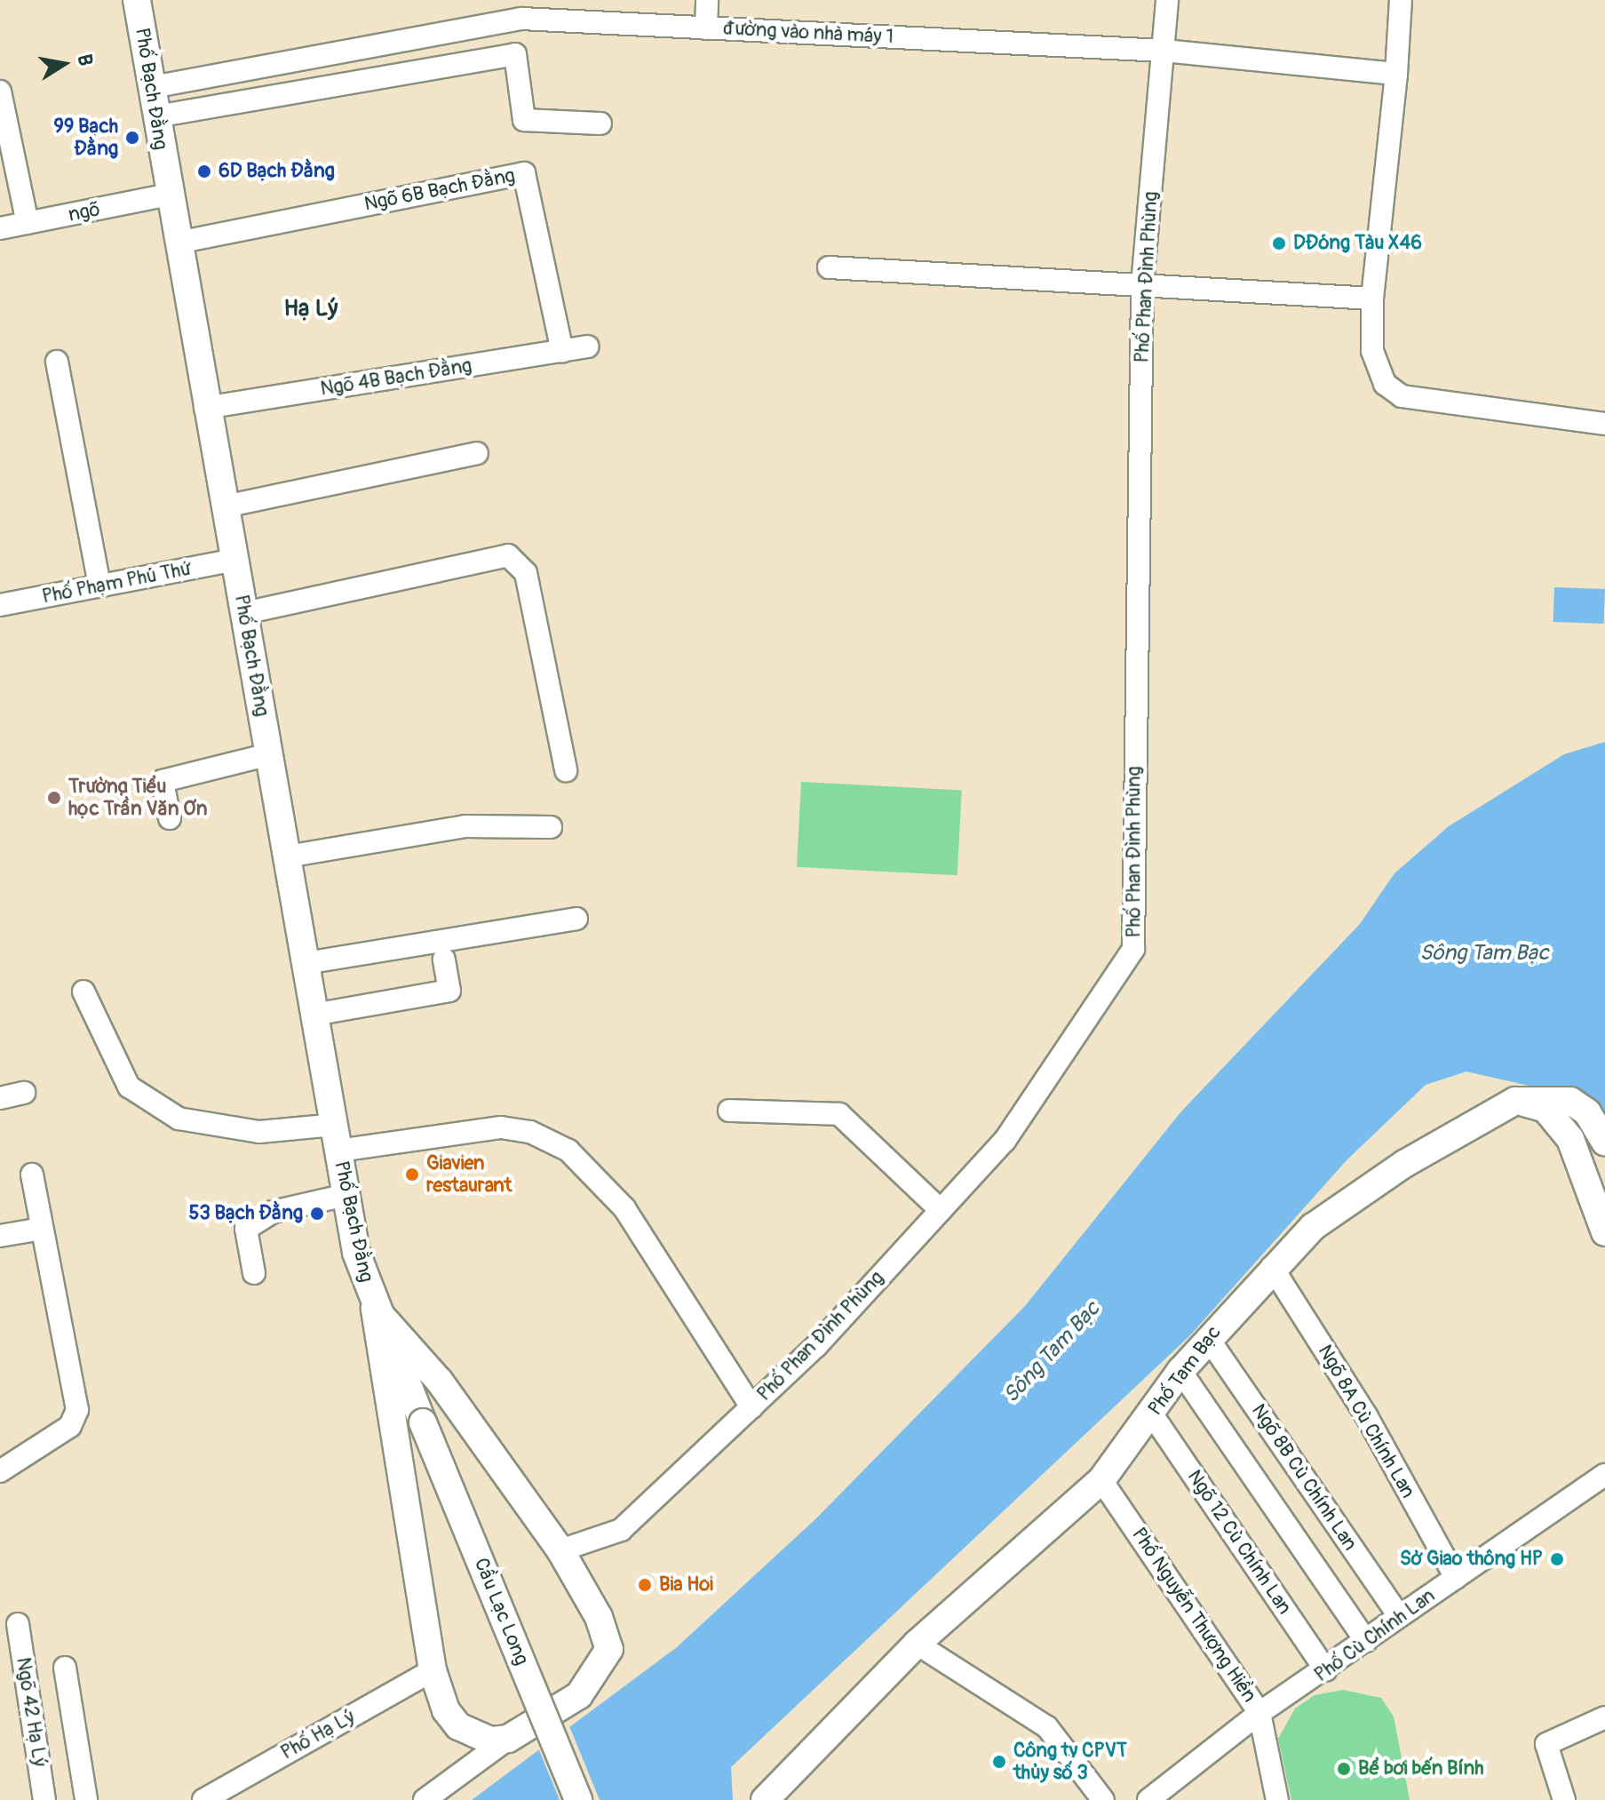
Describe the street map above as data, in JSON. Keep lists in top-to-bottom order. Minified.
{"streets":{"main road":["Phố Bạch Đằng","Phố Tam Bạc","Cầu Lạc Long"],"street":["đường vào nhà máy 1","Ngõ 6B Bạch Đằng","ngõ","Phố Phan Đình Phùng","Ngõ 4B Bạch Đằng","Phố Phạm Phú Thứ","Ngõ 8A Cù Chính Lan","Ngõ 8B Cù Chính Lan","Ngõ 12 Cù Chính Lan","Phố Nguyễn Thượng Hiền","Phố Cù Chính Lan","Ngõ 42 Hạ Lý","Phố Hạ Lý"]},"crossings":[["đường vào nhà máy 1","Phố Bạch Đằng"],["đường vào nhà máy 1","Phố Phan Đình Phùng"],["Phố Bạch Đằng","Ngõ 6B Bạch Đằng"],["Phố Bạch Đằng","ngõ"],["Phố Bạch Đằng","Phố Phan Đình Phùng"],["Phố Bạch Đằng","Ngõ 4B Bạch Đằng"],["Phố Bạch Đằng","Phố Phạm Phú Thứ"],["Phố Bạch Đằng","Cầu Lạc Long"],["Phố Bạch Đằng","Phố Hạ Lý"],["Ngõ 6B Bạch Đằng","Ngõ 4B Bạch Đằng"],["Phố Tam Bạc","Ngõ 8A Cù Chính Lan"],["Phố Tam Bạc","Ngõ 8B Cù Chính Lan"],["Phố Tam Bạc","Ngõ 12 Cù Chính Lan"],["Phố Tam Bạc","Phố Nguyễn Thượng Hiền"],["Ngõ 8A Cù Chính Lan","Phố Cù Chính Lan"],["Ngõ 8B Cù Chính Lan","Phố Cù Chính Lan"],["Ngõ 12 Cù Chính Lan","Phố Cù Chính Lan"],["Phố Nguyễn Thượng Hiền","Phố Cù Chính Lan"]],"districts":["Hạ Lý"],"water":["Sông Tam Bạc"],"places":["99 Bạch Đằng","6D Bạch Đằng","DĐóng Tàu X46","Trường Tiểu học Trần Văn Ơn","Giavien restaurant","53 Bạch Đằng","Sở Giao thông HP","Bia Hoi","Công ty CPVT thủy số 3","Bể bơi bến Bính"],"north":"right"}
